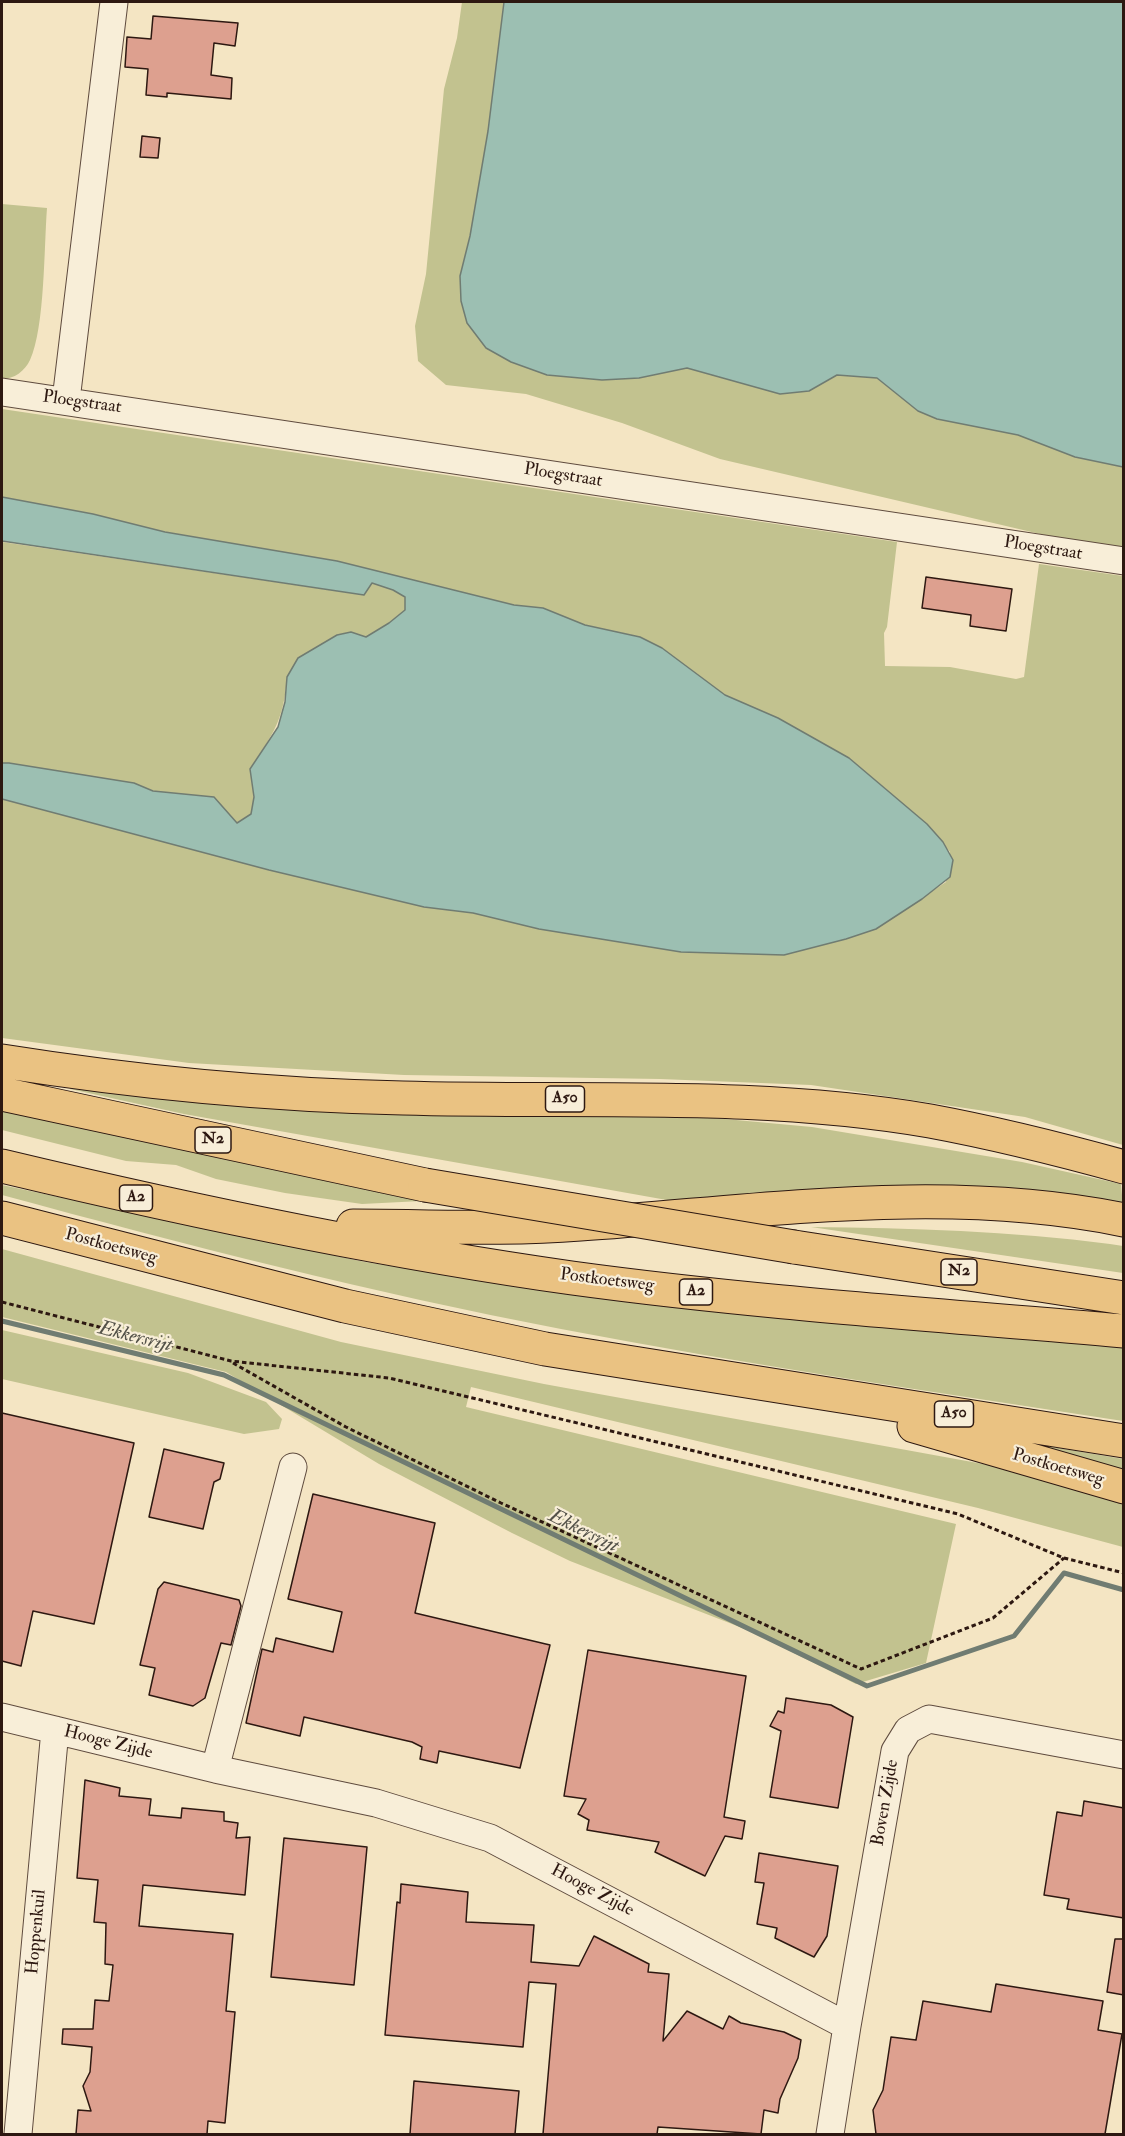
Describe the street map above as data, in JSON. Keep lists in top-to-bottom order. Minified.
{"streets":{"highway":["A50","N2","A2","Postkoetsweg"],"street":["Ploegstraat","Hooge Zijde","Boven Zijde","Hoppenkuil"]},"crossings":[["Hooge Zijde","Boven Zijde"],["Hooge Zijde","Hoppenkuil"]],"water":["Ekkersrijt"]}
